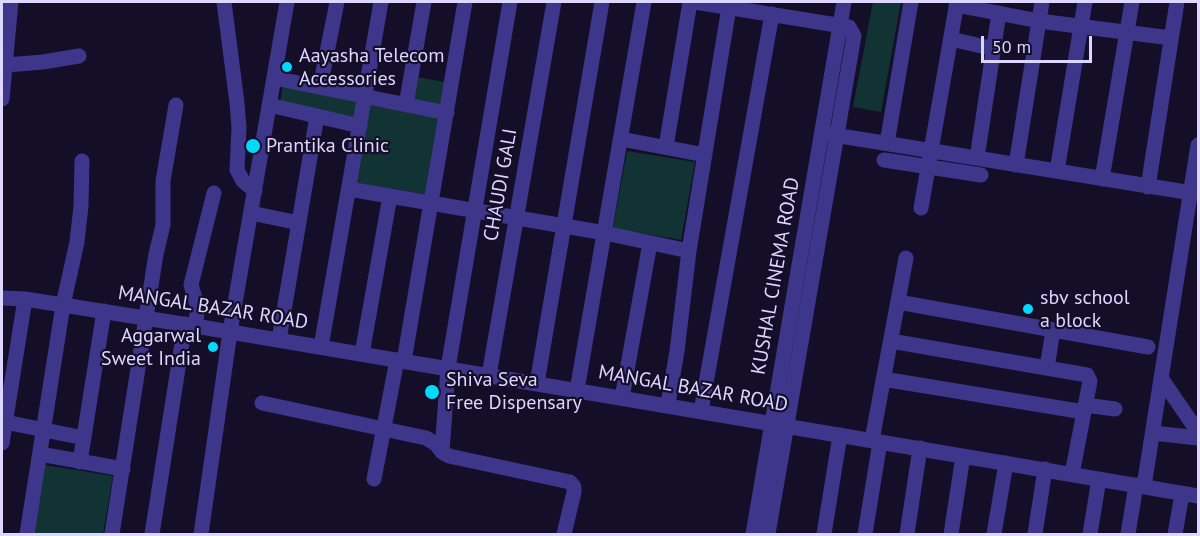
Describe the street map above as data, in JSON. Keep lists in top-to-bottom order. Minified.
{"streets":{"street":["CHAUDI GALI","KUSHAL CINEMA ROAD","MANGAL BAZAR ROAD"]},"crossings":[["CHAUDI GALI","MANGAL BAZAR ROAD"],["KUSHAL CINEMA ROAD","MANGAL BAZAR ROAD"]],"places":["Aayasha Telecom Accessories","Prantika Clinic","sbv school a block","Aggarwal Sweet India","Shiva Seva Free Dispensary"],"scale_bar":"50 m"}
